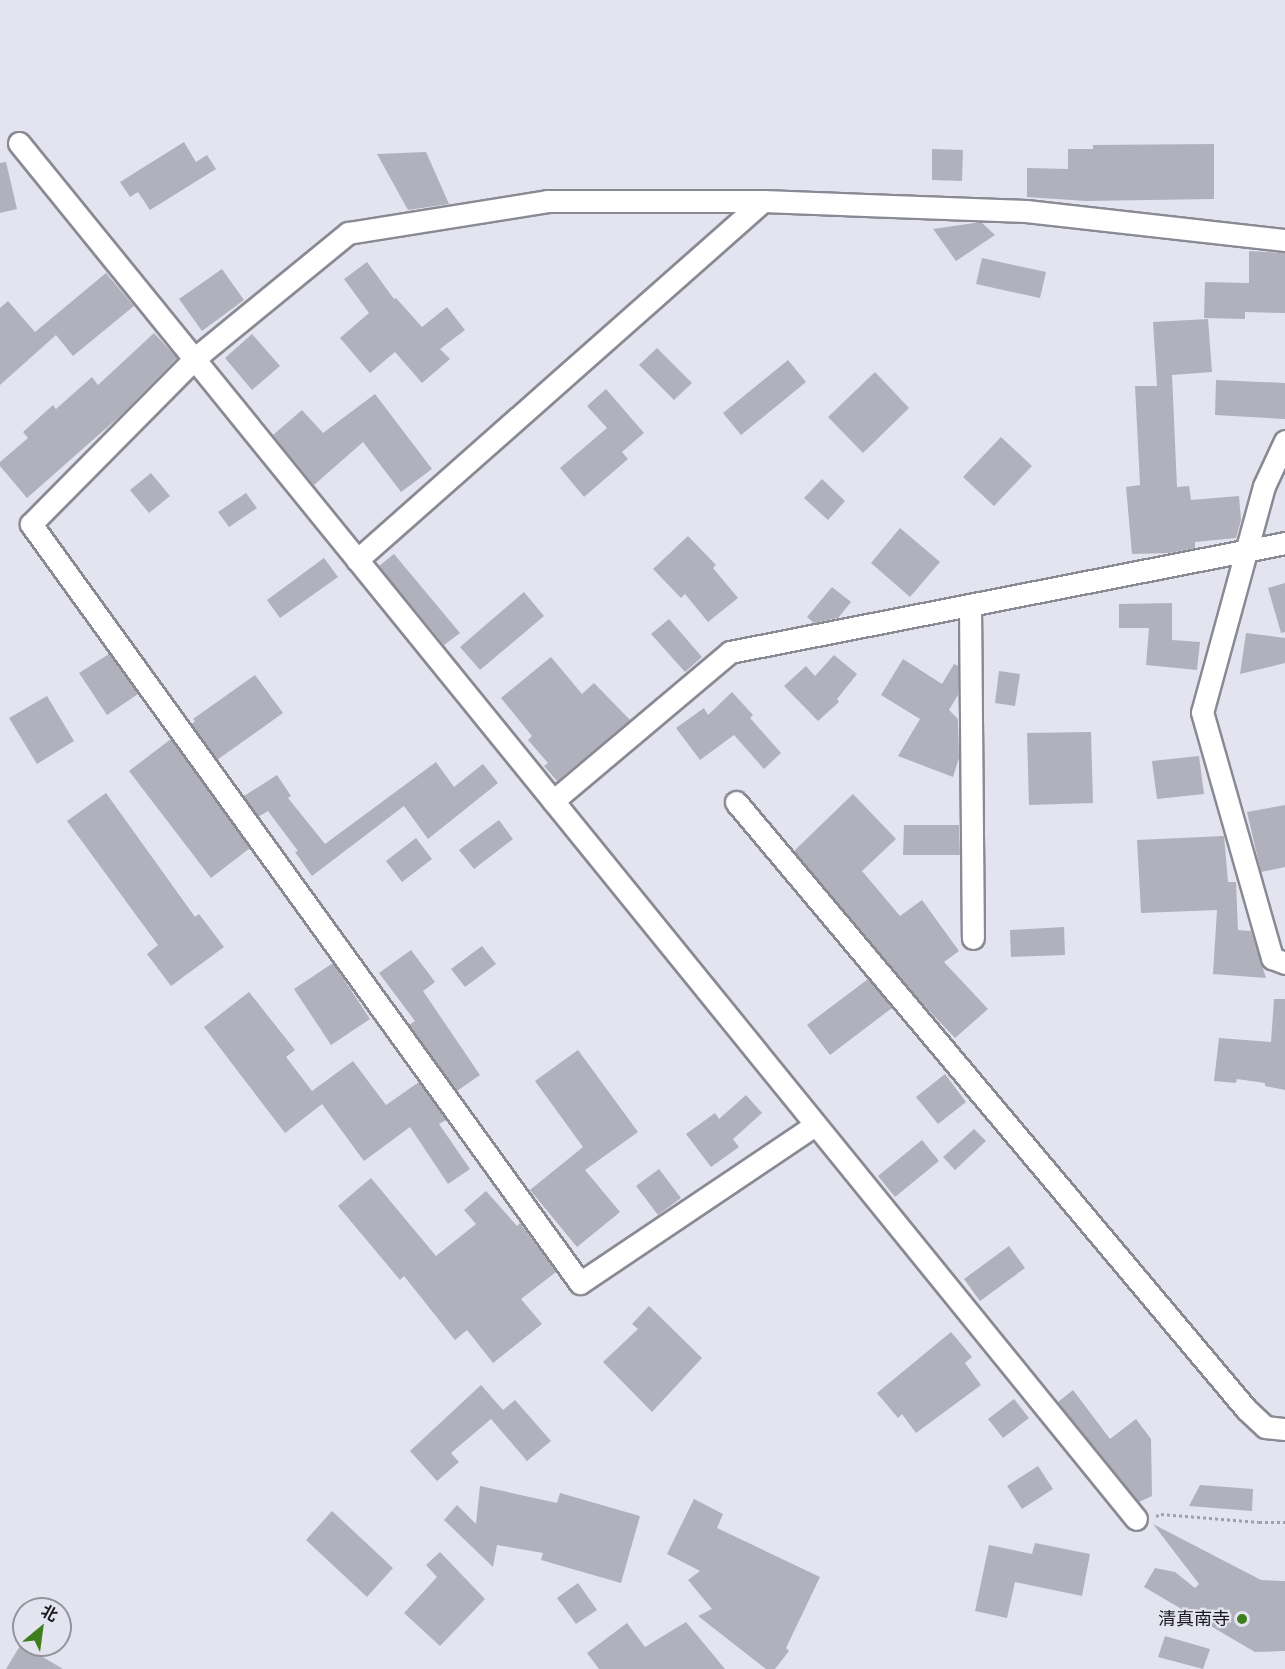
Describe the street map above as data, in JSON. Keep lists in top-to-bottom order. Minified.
{"places":["清真南寺"],"north":"top right"}
